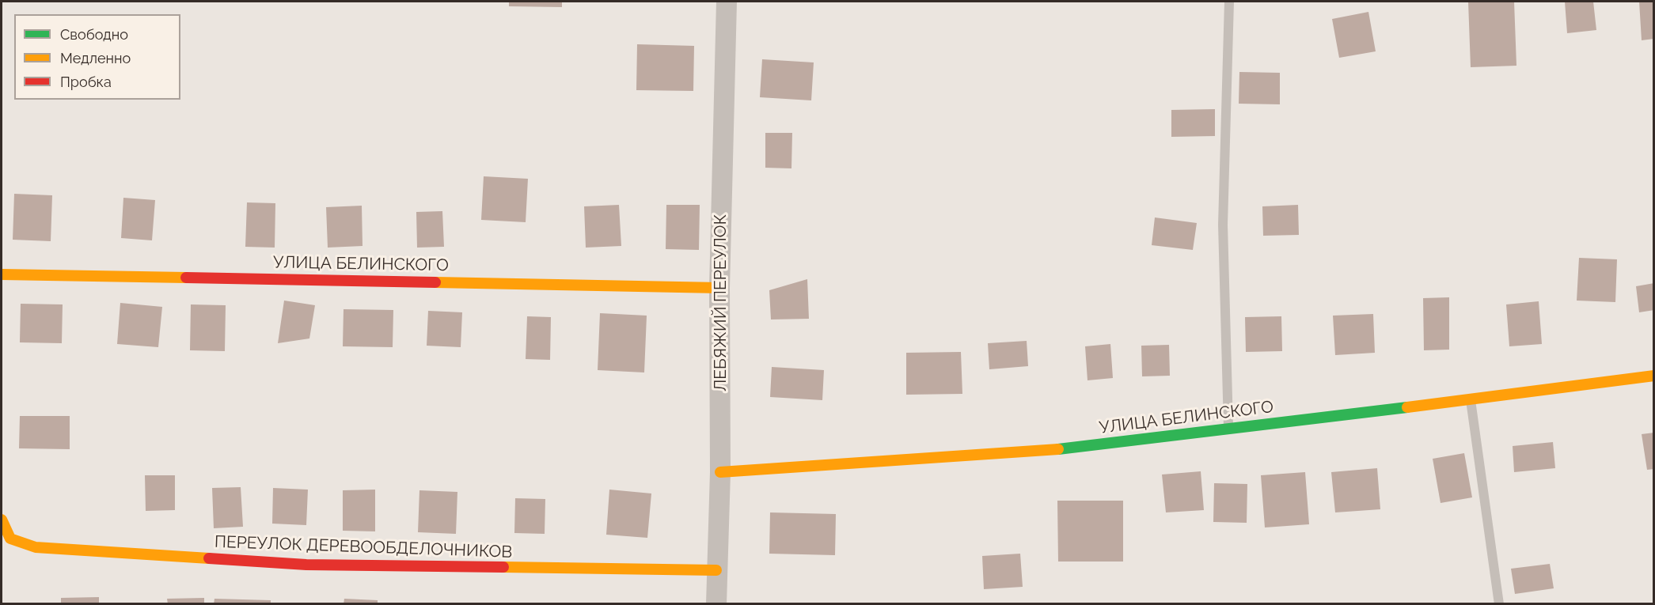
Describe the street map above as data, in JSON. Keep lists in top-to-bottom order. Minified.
{"streets":{"street":["УЛИЦА БЕЛИНСКОГО","ЛЕБЯЖИЙ ПЕРЕУЛОК","ПЕРЕУЛОК ДЕРЕВООБДЕЛОЧНИКОВ"]},"crossings":[["УЛИЦА БЕЛИНСКОГО","ЛЕБЯЖИЙ ПЕРЕУЛОК"],["ЛЕБЯЖИЙ ПЕРЕУЛОК","ПЕРЕУЛОК ДЕРЕВООБДЕЛОЧНИКОВ"]],"legend":["Свободно","Медленно","Пробка"]}
